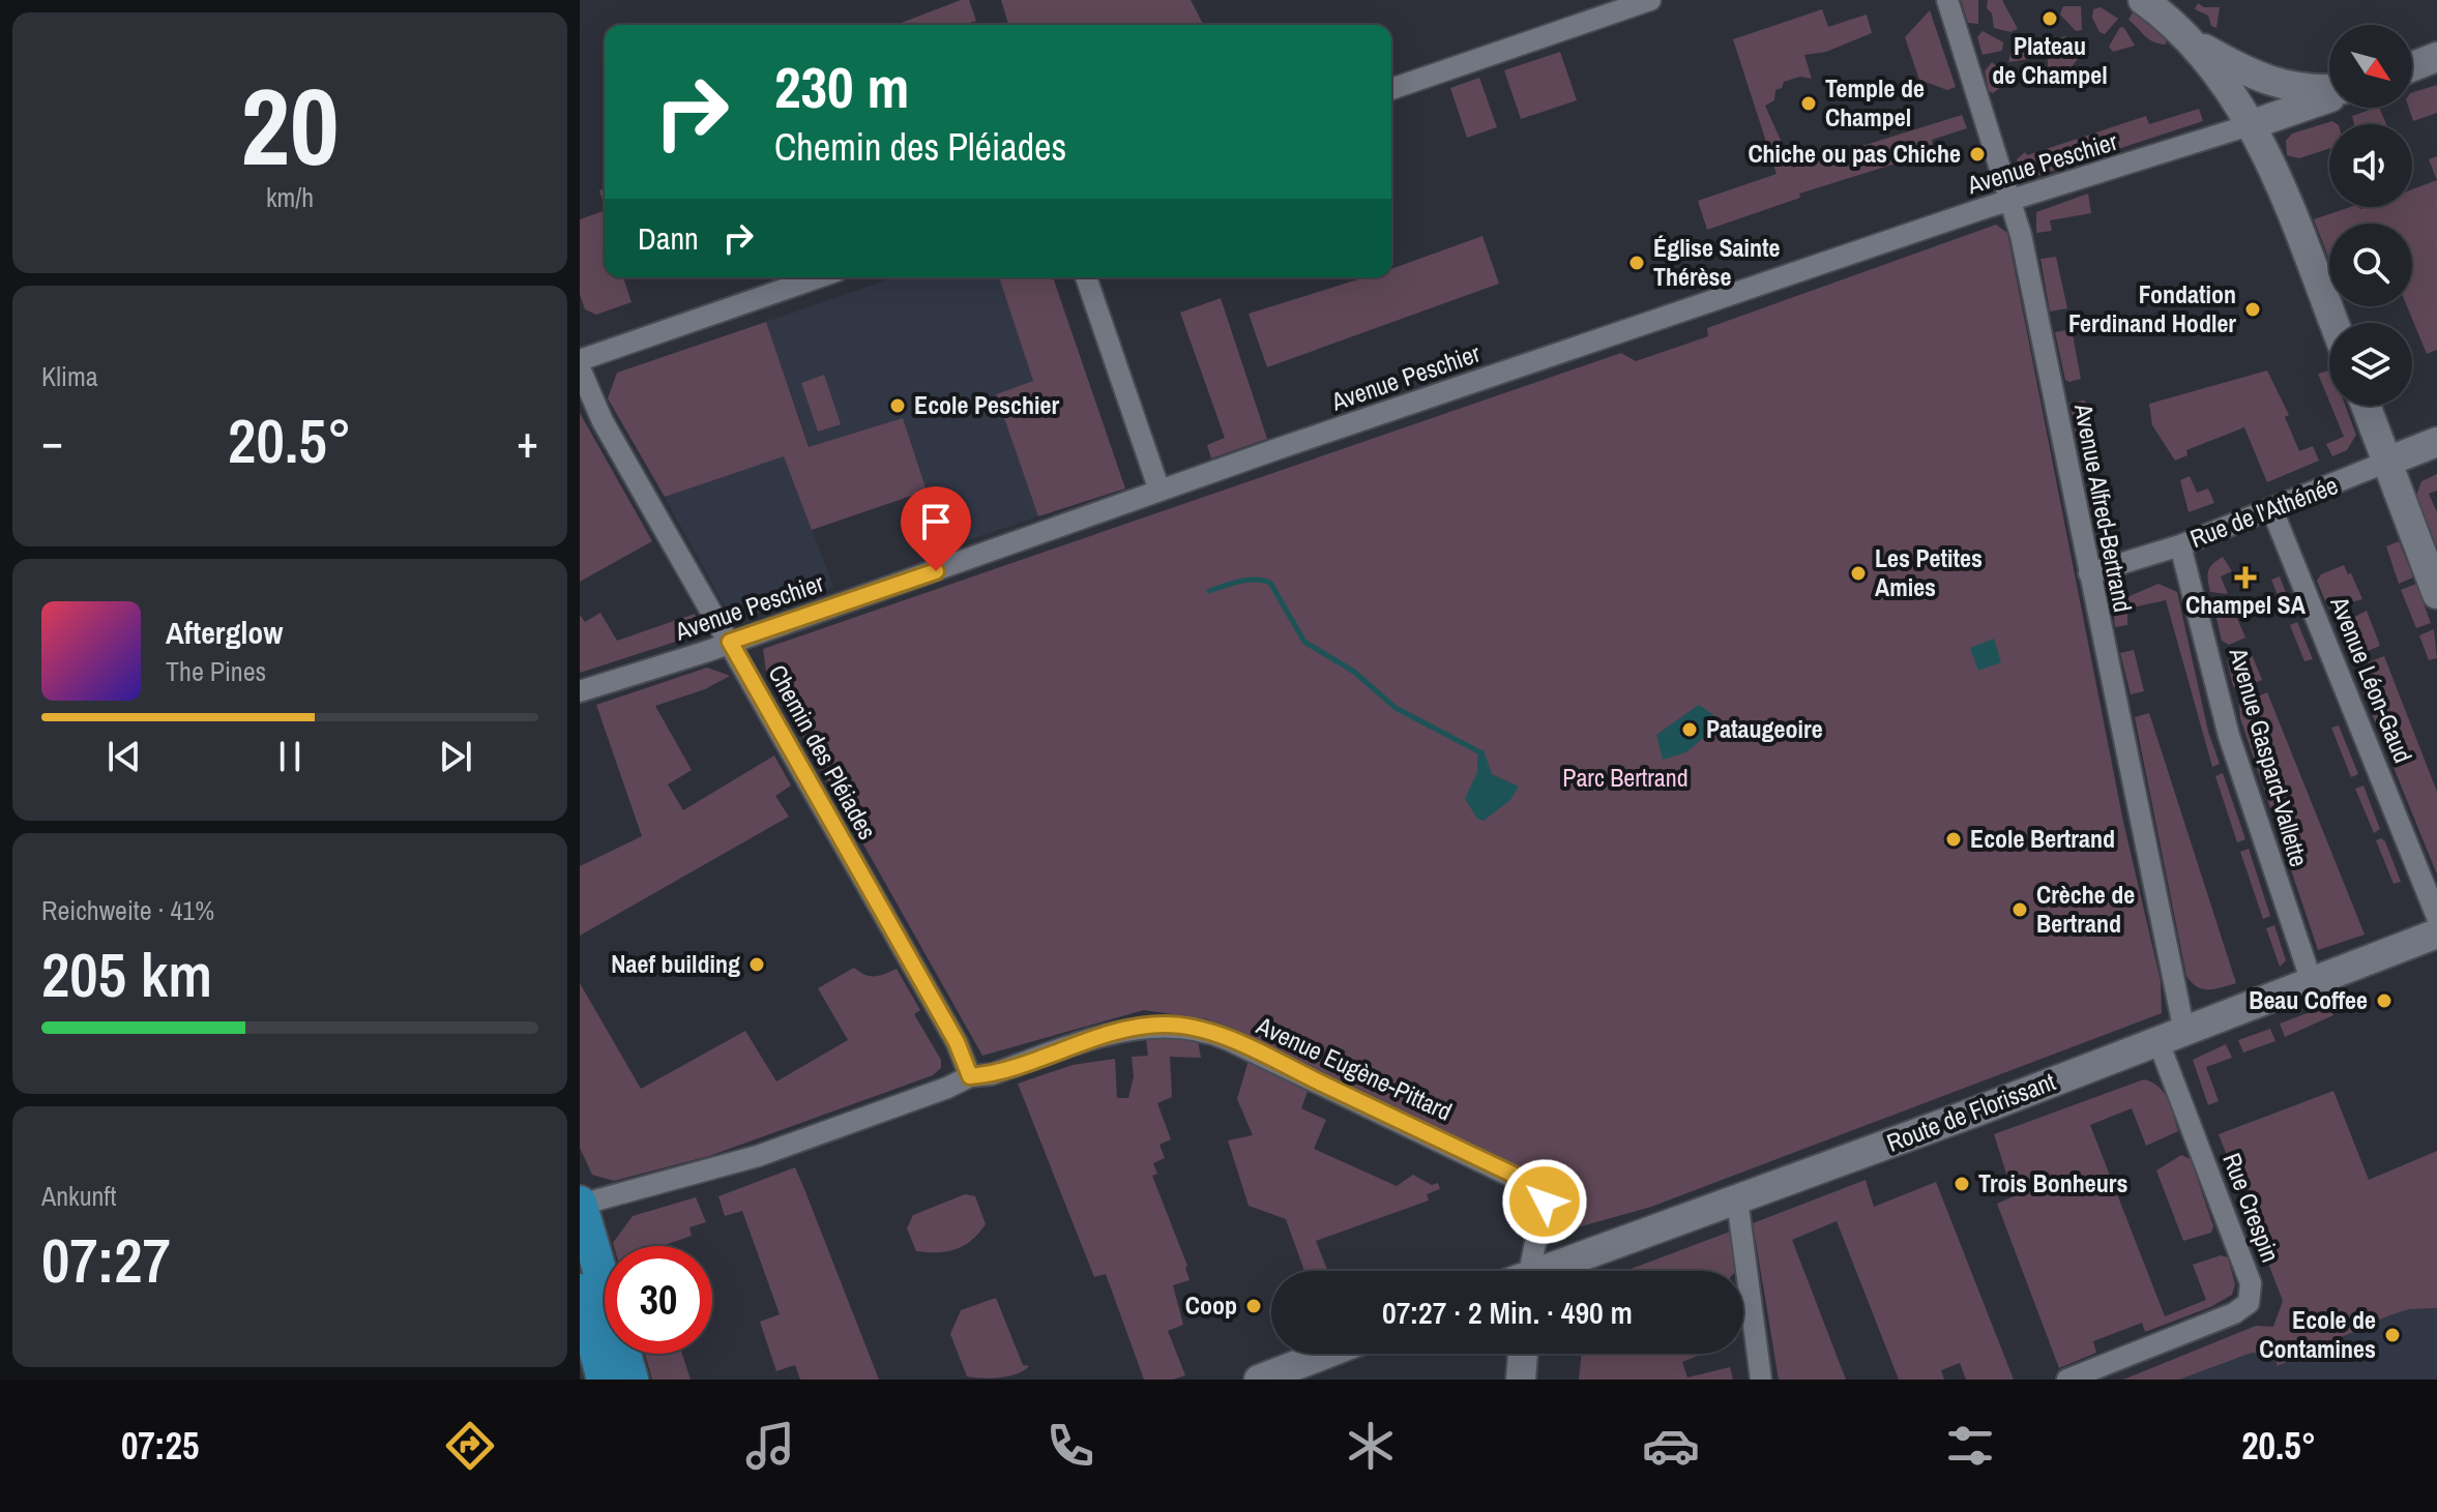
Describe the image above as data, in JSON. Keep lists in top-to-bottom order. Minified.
{"streets":{"main road":["Rue de l'Athénée","Route de Florissant"],"street":["Avenue Peschier","Avenue Alfred-Bertrand","Avenue Léon-Gaud","Chemin des Pléiades","Avenue Gaspard-Vallette","Avenue Eugène-Pittard","Rue Crespin"]},"crossings":[["Avenue Peschier","Avenue Alfred-Bertrand"],["Avenue Peschier","Chemin des Pléiades"],["Avenue Alfred-Bertrand","Rue de l'Athénée"],["Avenue Alfred-Bertrand","Route de Florissant"],["Avenue Alfred-Bertrand","Rue Crespin"],["Rue de l'Athénée","Avenue Léon-Gaud"],["Rue de l'Athénée","Avenue Gaspard-Vallette"],["Chemin des Pléiades","Avenue Eugène-Pittard"],["Avenue Gaspard-Vallette","Route de Florissant"],["Route de Florissant","Rue Crespin"]],"parks":["Parc Bertrand"],"places":{"other":["Plateau de Champel","Temple de Champel","Chiche ou pas Chiche","Église Sainte Thérèse","Fondation Ferdinand Hodler","Ecole Peschier","Les Petites Amies","Pataugeoire","Ecole Bertrand","Crèche de Bertrand","Naef building","Beau Coffee","Trois Bonheurs","Coop","Ecole de Contamines"],"health":["Champel SA"]},"north":"bottom right","page":{"tile":[["20","km/h"],"Klima",["Reichweite · 41%","205 km"],["Ankunft","07:27"]],"turn":["230 m","Chemin des Pléiades"],"then":"Dann","heat":["−","20.5°","+"],"song":["Afterglow","The Pines"],"limit":"30","trip":"07:27 · 2 Min. · 490 m","tabs":["07:25","20.5°"]}}
